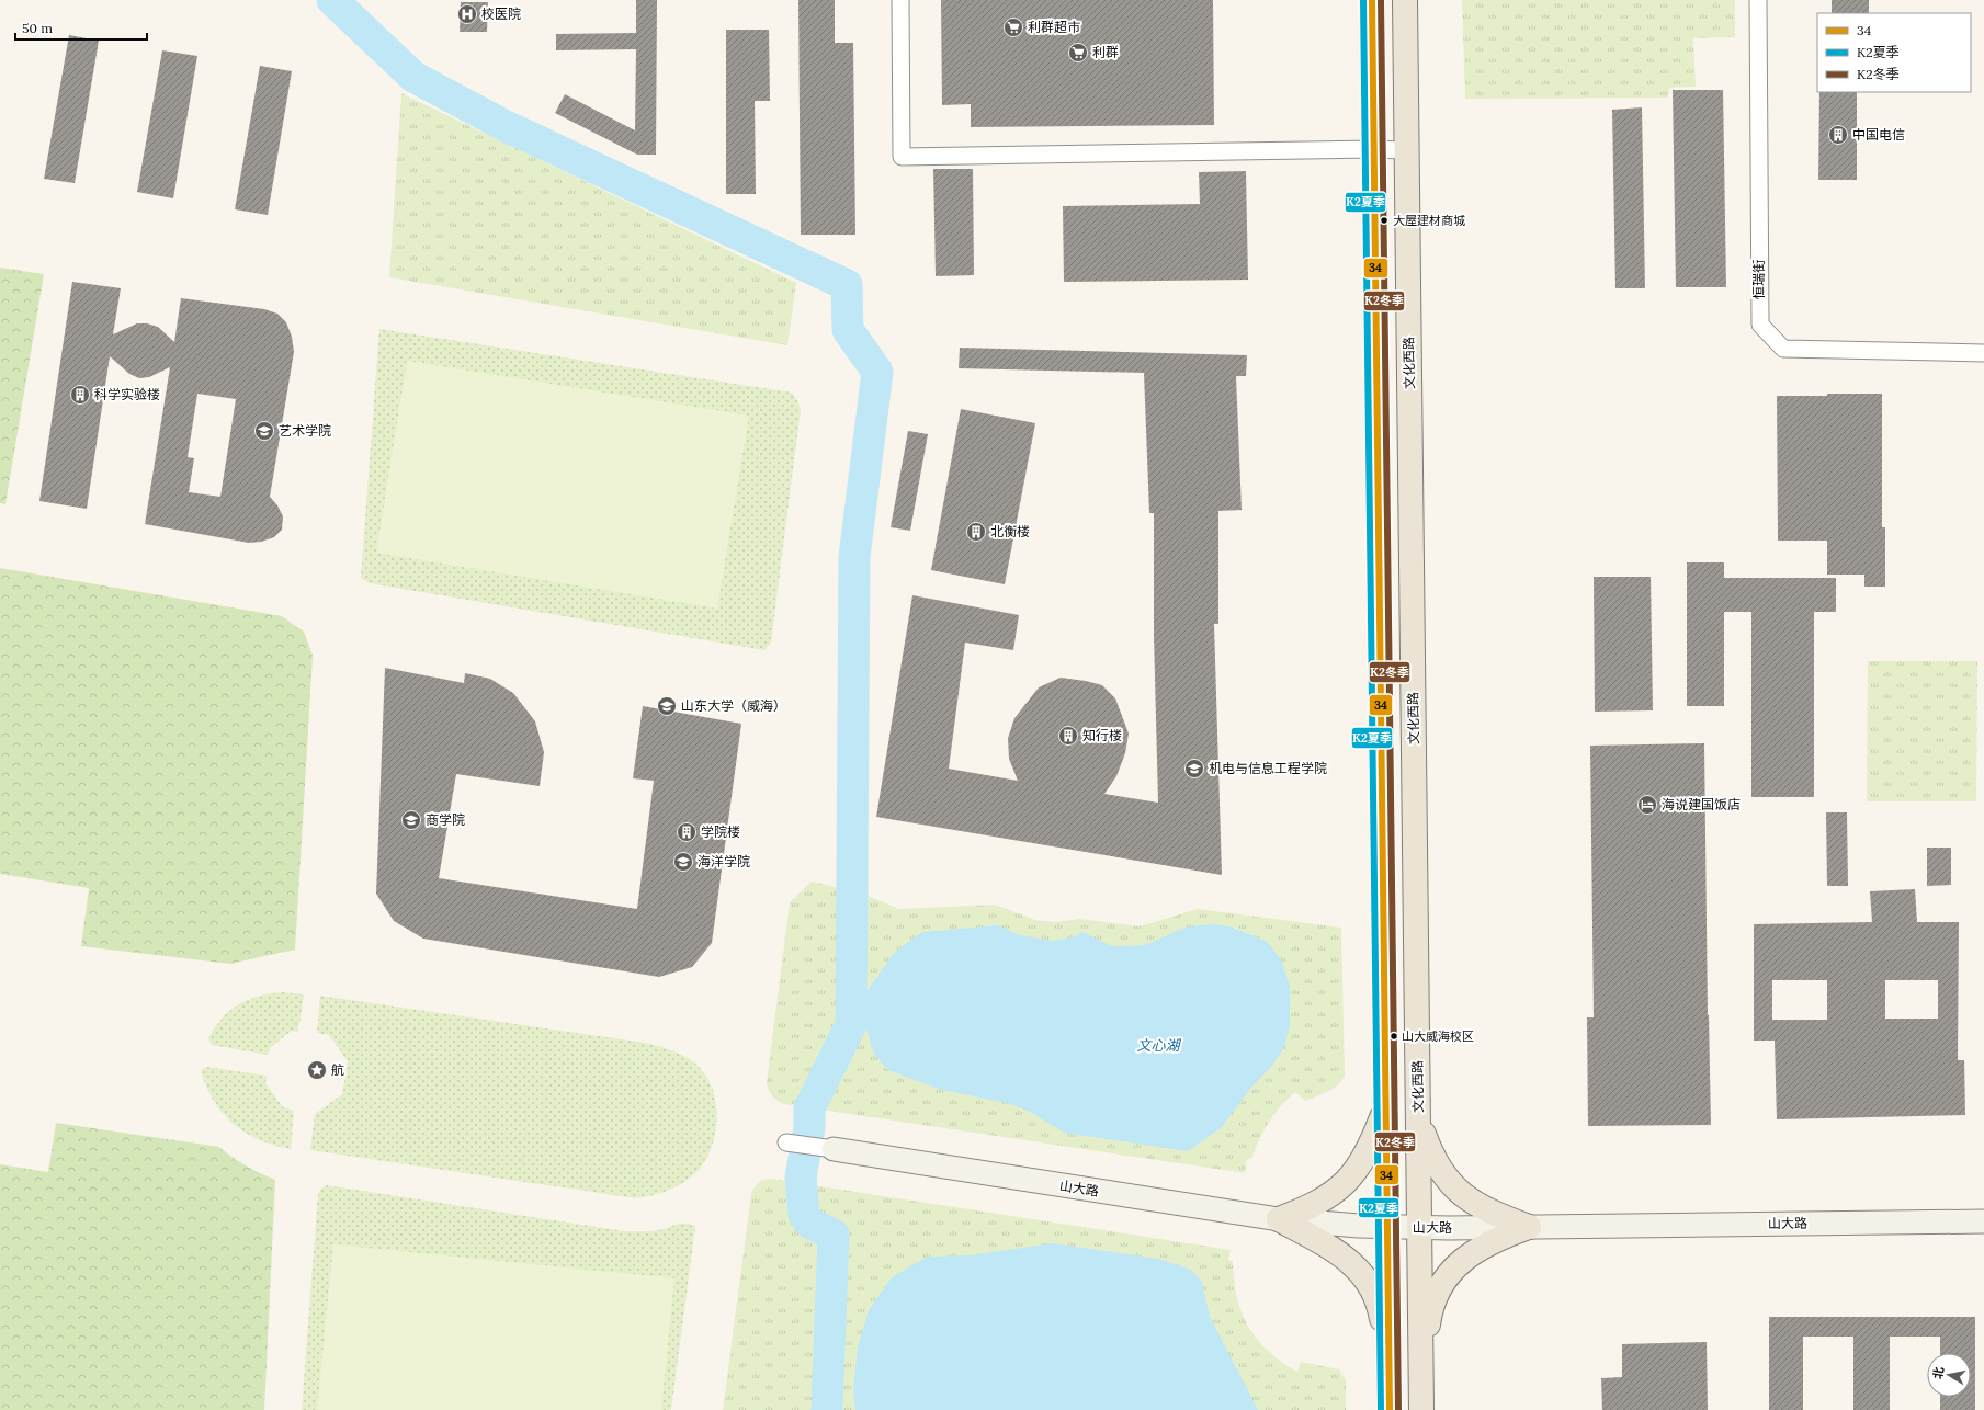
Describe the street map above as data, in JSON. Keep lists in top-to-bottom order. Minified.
{"streets":{"main road":["文化西路","山大路"],"street":["恒瑞街"]},"crossings":[["文化西路","山大路"]],"water":["文心湖"],"places":{"hospital":["校医院"],"supermarket":["利群超市","利群"],"building":["中国电信","科学实验楼","北衡楼","知行楼","学院楼"],"other":["大屋建材商城","山大威海校区"],"school or university":["艺术学院","山东大学（威海）","机电与信息工程学院","商学院","海洋学院"],"hotel":["海说建国饭店"],"place":["航"]},"lines":["transit line 34","transit line K2夏季","transit line K2冬季"],"legend":["34","K2夏季","K2冬季"],"scale_bar":"50 m","north":"left"}
